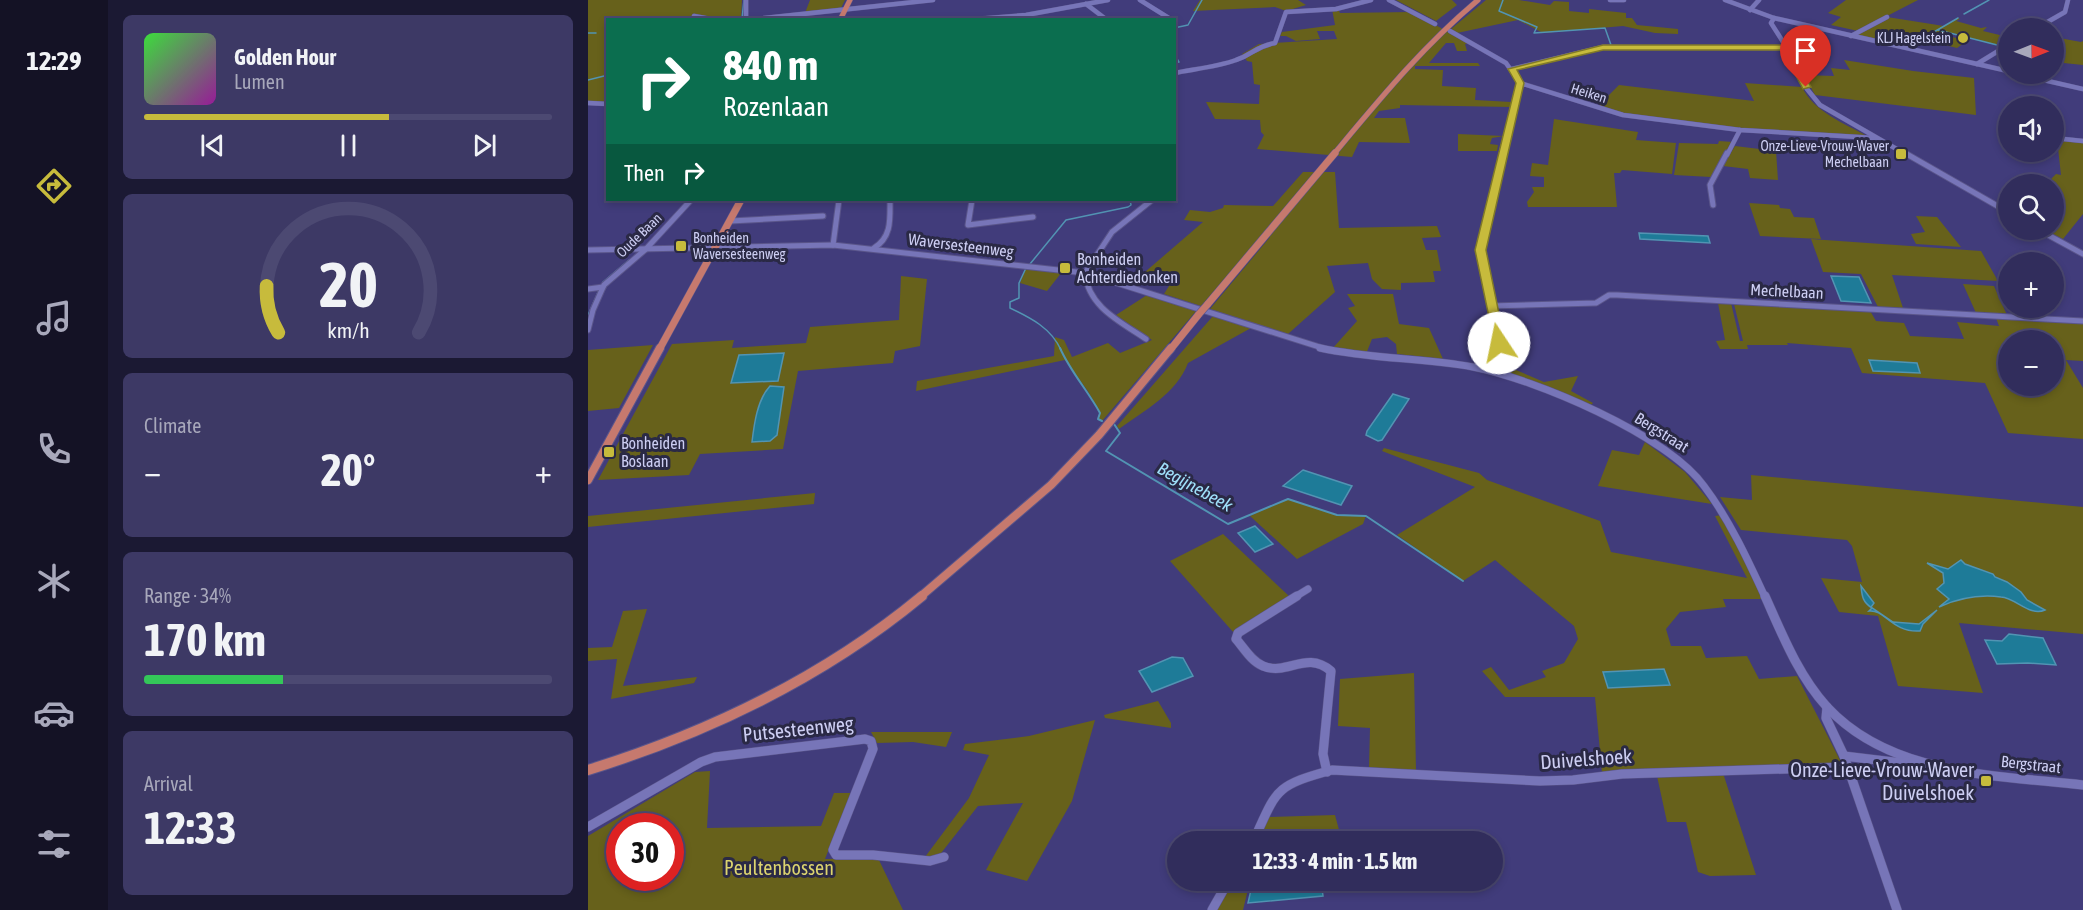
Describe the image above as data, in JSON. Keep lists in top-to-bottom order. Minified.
{"streets":{"street":["Heiken","Oude Baan","Waversesteenweg","Mechelbaan","Bergstraat","Putsesteenweg","Duivelshoek"]},"crossings":[["Oude Baan","Waversesteenweg"],["Waversesteenweg","Bergstraat"]],"water":["Begijnebeek"],"parks":["Peultenbossen"],"places":{"other":["KLJ Hagelstein"],"transit":["Onze-Lieve-Vrouw-Waver Mechelbaan","Bonheiden Waversesteenweg","Bonheiden Achterdiedonken","Bonheiden Boslaan","Onze-Lieve-Vrouw-Waver Duivelshoek"]},"north":"right","page":{"tabs":"12:29","map_buttons":["+","−"],"turn":["840 m","Rozenlaan"],"song":["Golden Hour","Lumen"],"then":"Then","tile":["Climate",["Range · 34%","170 km"],["Arrival","12:33"]],"heat":["−","20°","+"],"limit":"30","trip":"12:33 · 4 min · 1.5 km","gauge":["20","km/h"]}}
